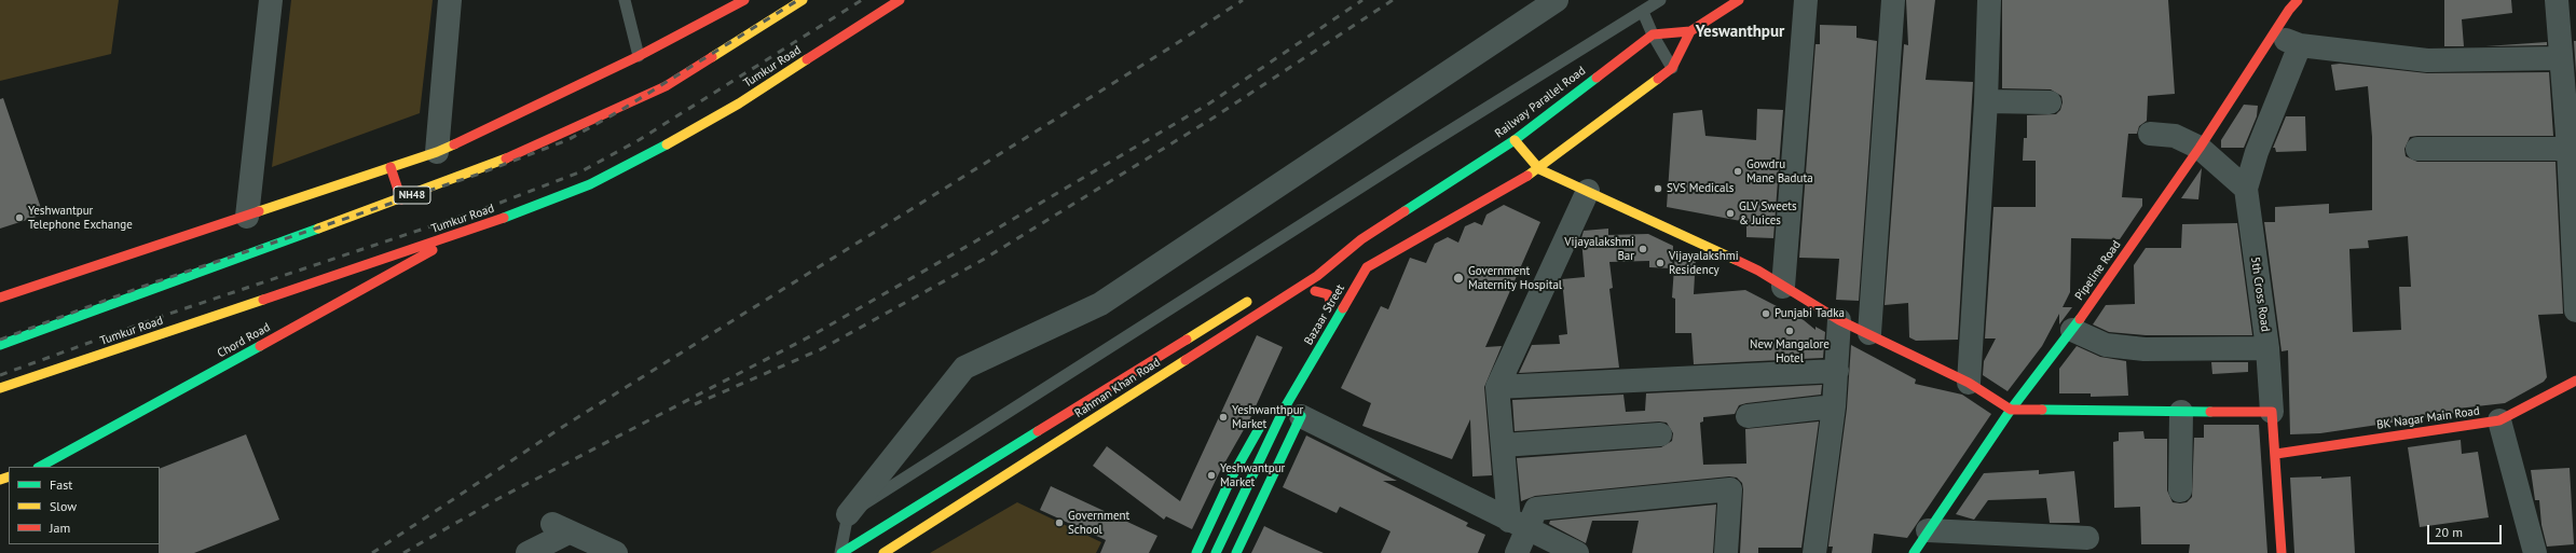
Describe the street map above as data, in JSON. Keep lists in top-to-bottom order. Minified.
{"streets":{"main road":["Tumkur Road","Railway Parallel Road","NH48","Pipeline Road","5th Cross Road","Bazaar Street","Chord Road","Rahman Khan Road","BK Nagar Main Road"]},"crossings":[["Tumkur Road","Chord Road"],["Railway Parallel Road","Rahman Khan Road"],["5th Cross Road","BK Nagar Main Road"]],"districts":["Yeswanthpur"],"places":["Gowdru Mane Baduta","SVS Medicals","GLV Sweets & Juices","Yeshwantpur Telephone Exchange","Vijayalakshmi Bar","Vijayalakshmi Residency","Government Maternity Hospital","Punjabi Tadka","New Mangalore Hotel","Yeshwanthpur Market","Yeshwantpur Market","Government School"],"legend":["Fast","Slow","Jam"],"scale_bar":"20 m"}
